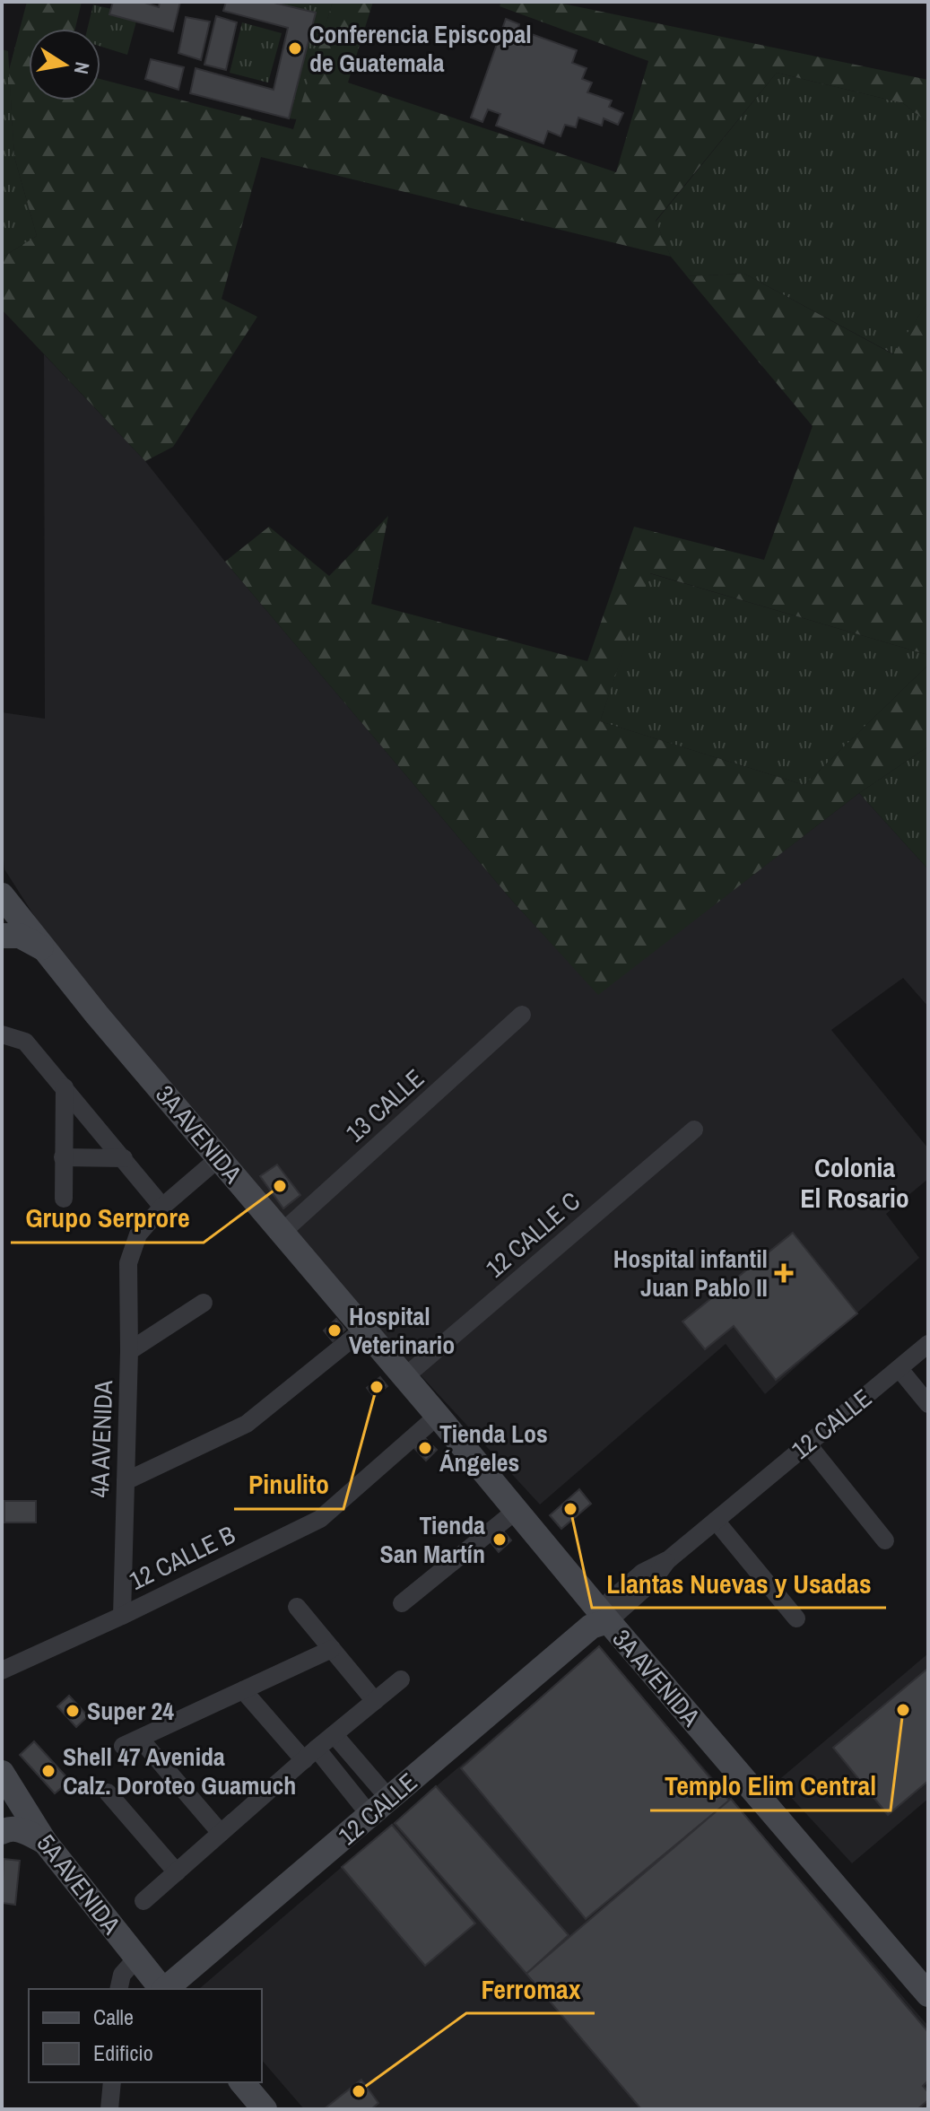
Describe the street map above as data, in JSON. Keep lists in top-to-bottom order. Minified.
{"streets":{"main road":["3A AVENIDA","12 CALLE","5A AVENIDA"],"street":["13 CALLE","12 CALLE C","4A AVENIDA","12 CALLE B"]},"crossings":[["13 CALLE","3A AVENIDA"],["3A AVENIDA","12 CALLE C"],["3A AVENIDA","12 CALLE"],["3A AVENIDA","12 CALLE B"],["4A AVENIDA","12 CALLE B"]],"districts":["Colonia El Rosario"],"places":{"other":["Conferencia Episcopal de Guatemala","Grupo Serprore","Hospital Veterinario","Pinulito","Tienda Los Ángeles","Llantas Nuevas y Usadas","Tienda San Martín","Templo Elim Central","Super 24","Shell 47 Avenida Calz. Doroteo Guamuch","Ferromax"],"health":["Hospital infantil Juan Pablo II"]},"legend":["Calle","Edificio"],"north":"right"}
